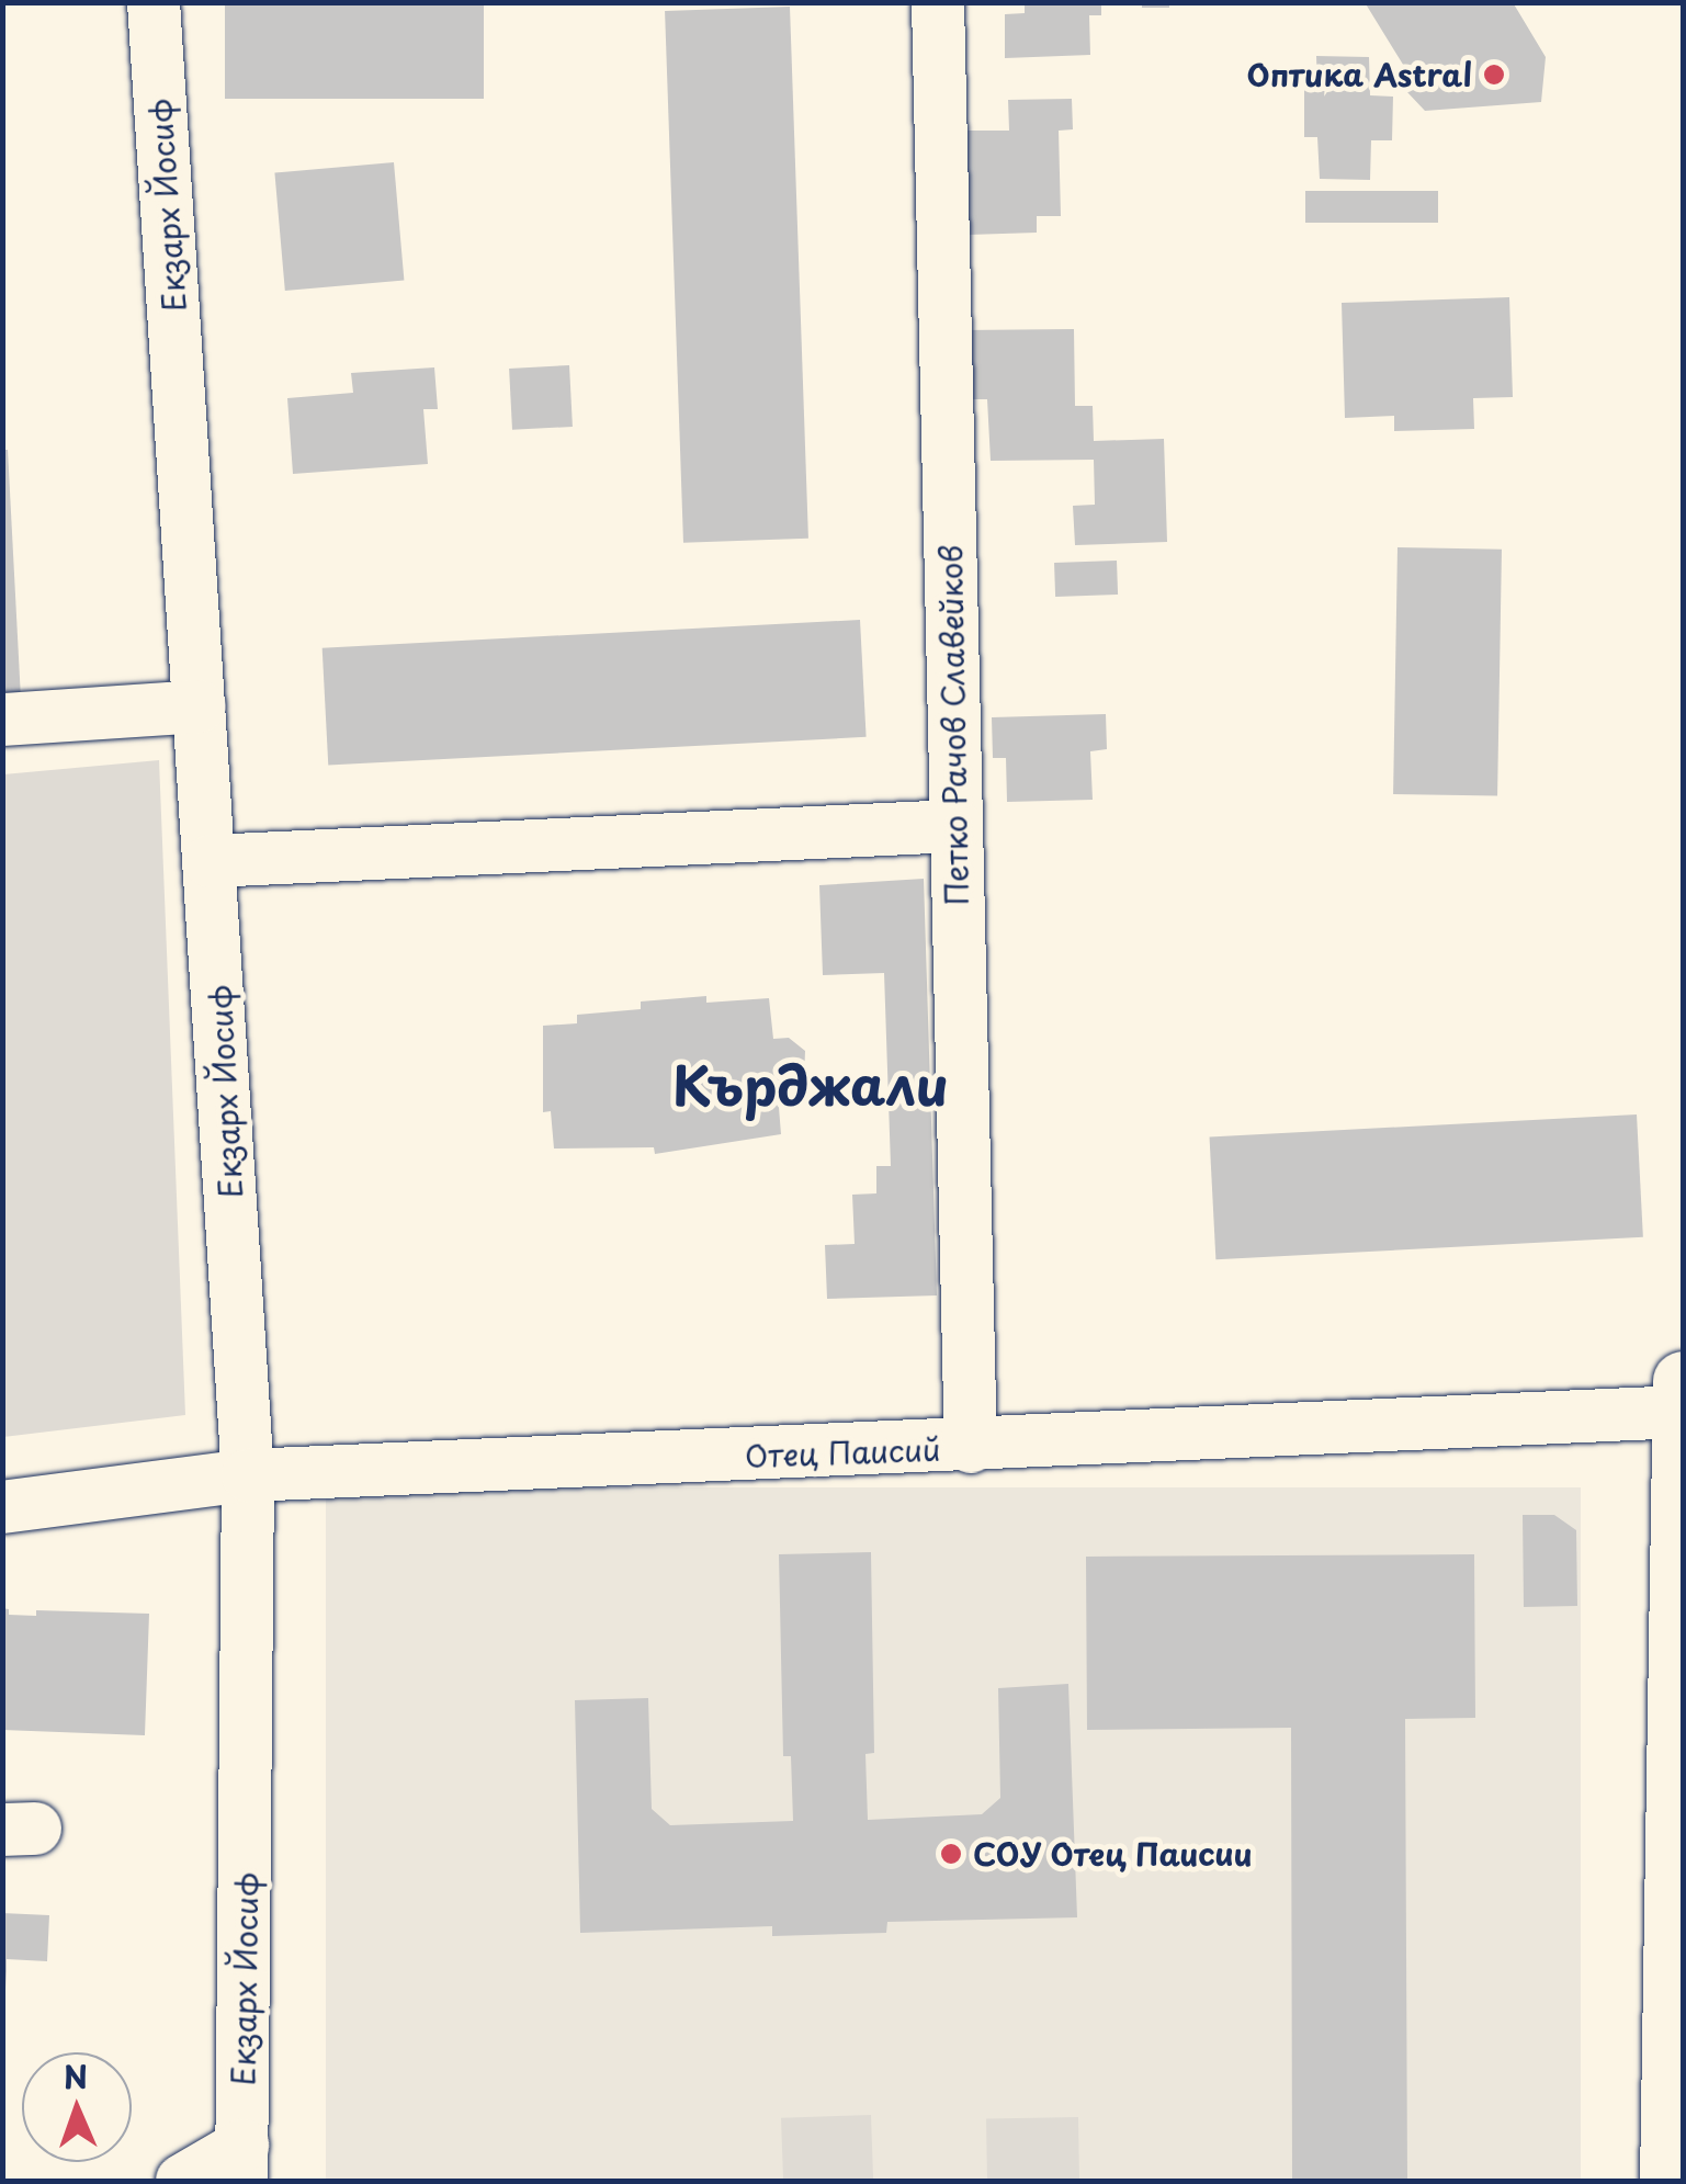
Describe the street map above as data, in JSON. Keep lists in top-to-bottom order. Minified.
{"streets":{"street":["Екзарх Йосиф","Петко Рачов Славейков","Отец Паисий"]},"crossings":[["Екзарх Йосиф","Отец Паисий"],["Петко Рачов Славейков","Отец Паисий"]],"districts":["Кърджали"],"places":["Оптика Astral","СОУ Отец Паисии"],"north":"top"}
